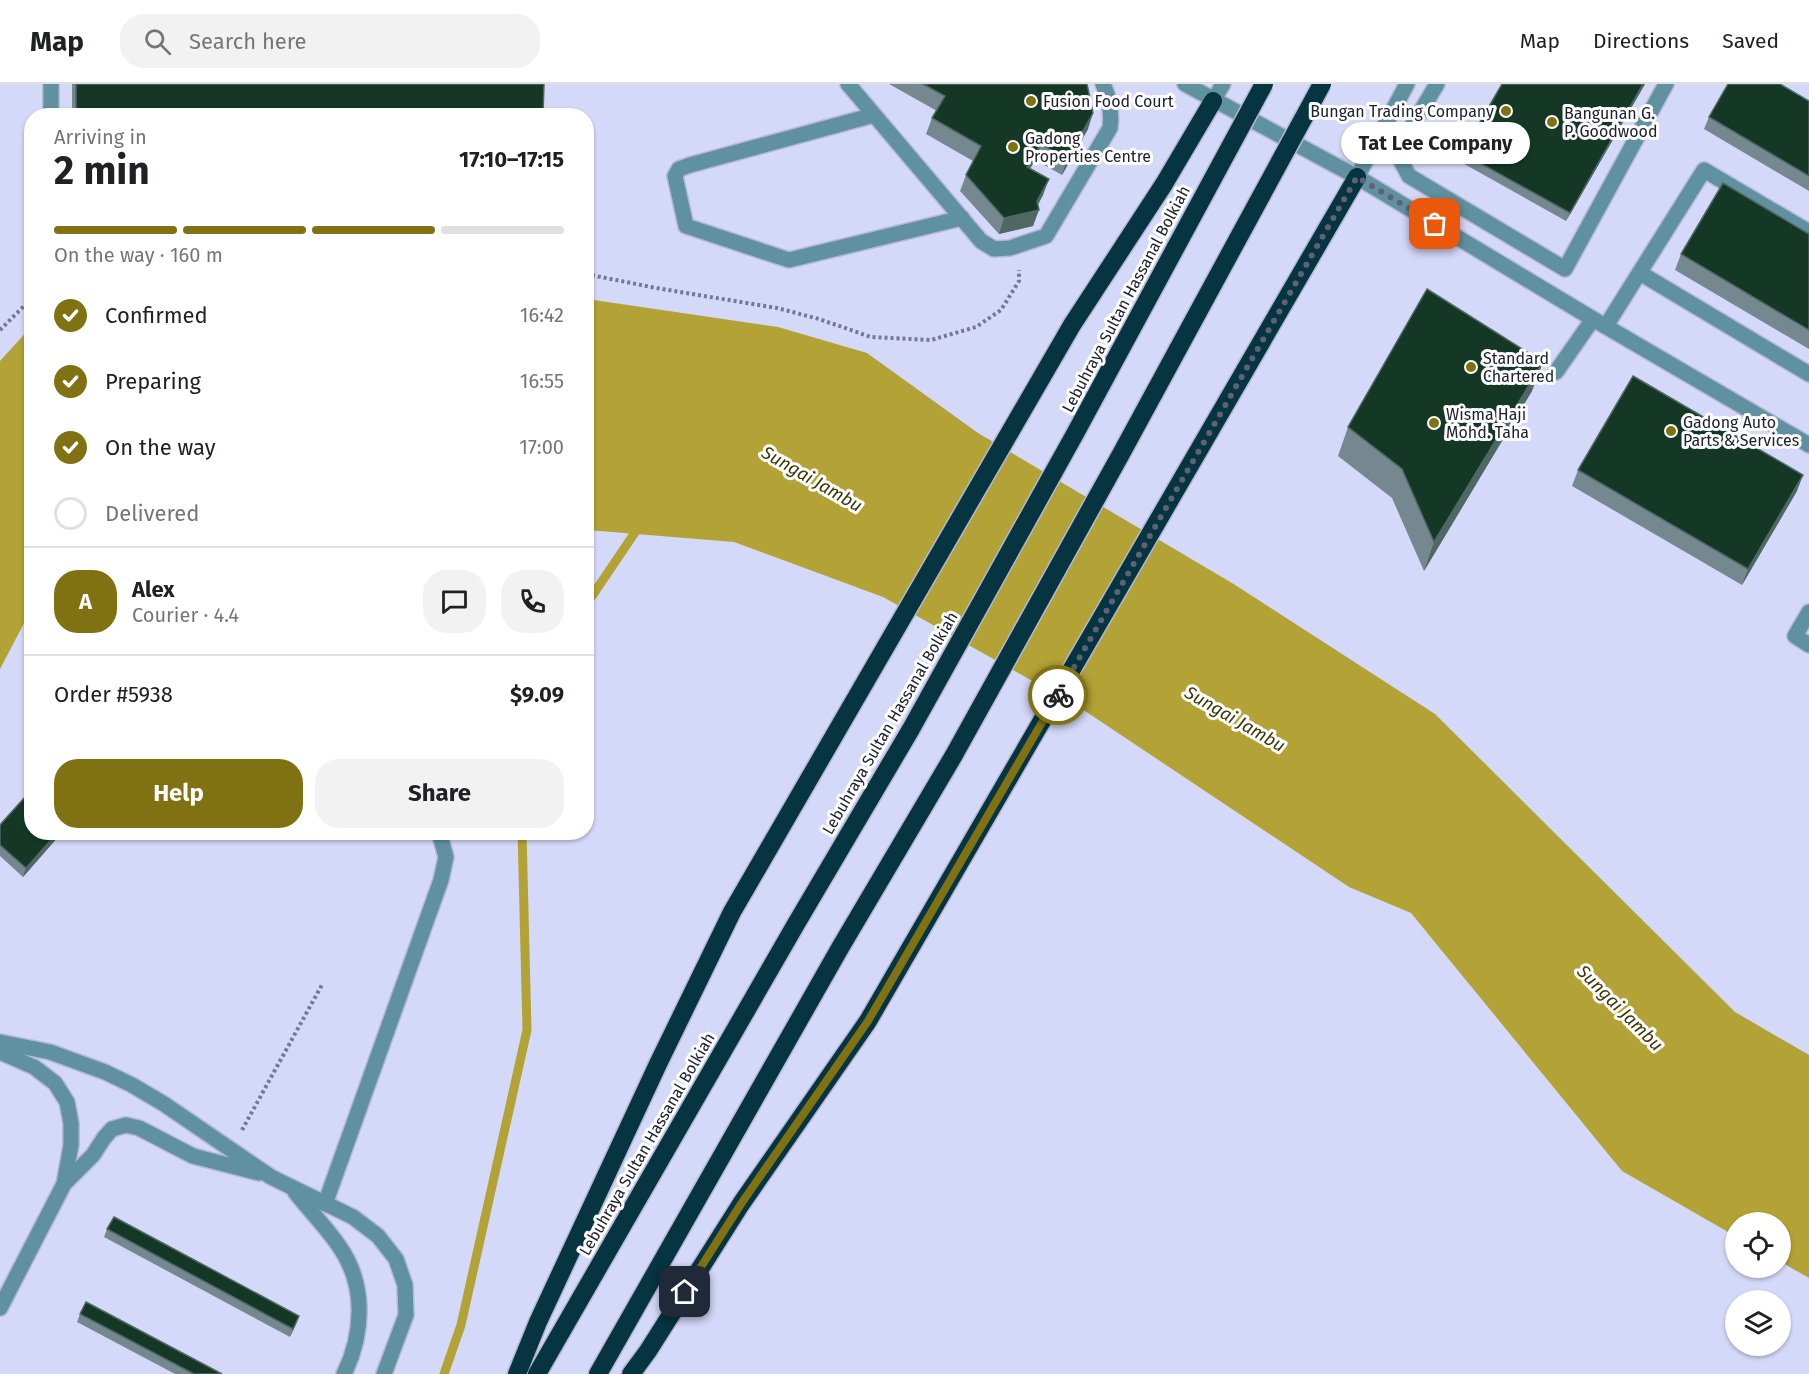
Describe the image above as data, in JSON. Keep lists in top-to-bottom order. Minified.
{"streets":{"highway":["Lebuhraya Sultan Hassanal Bolkiah"]},"water":["Sungai Jambu"],"places":["Fusion Food Court","Bungan Trading Company","Bangunan G. P. Goodwood","Gadong Properties Centre","Tat Lee Company","Standard Chartered","Wisma Haji Mohd. Taha","Gadong Auto Parts & Services"],"page":{"header":"Map","search":"Search here","nav":["Map","Directions","Saved"],"heading":["2 min","Arriving in","17:10–17:15"],"panel":["Alex","Courier · 4.4","Order #5938","$9.09"],"bubble":"Tat Lee Company","bar":"On the way · 160 m","list":[["Confirmed","16:42"],["Preparing","16:55"],["On the way","17:00"],"Delivered"],"round":"A","buttons":["Help","Share"]}}
